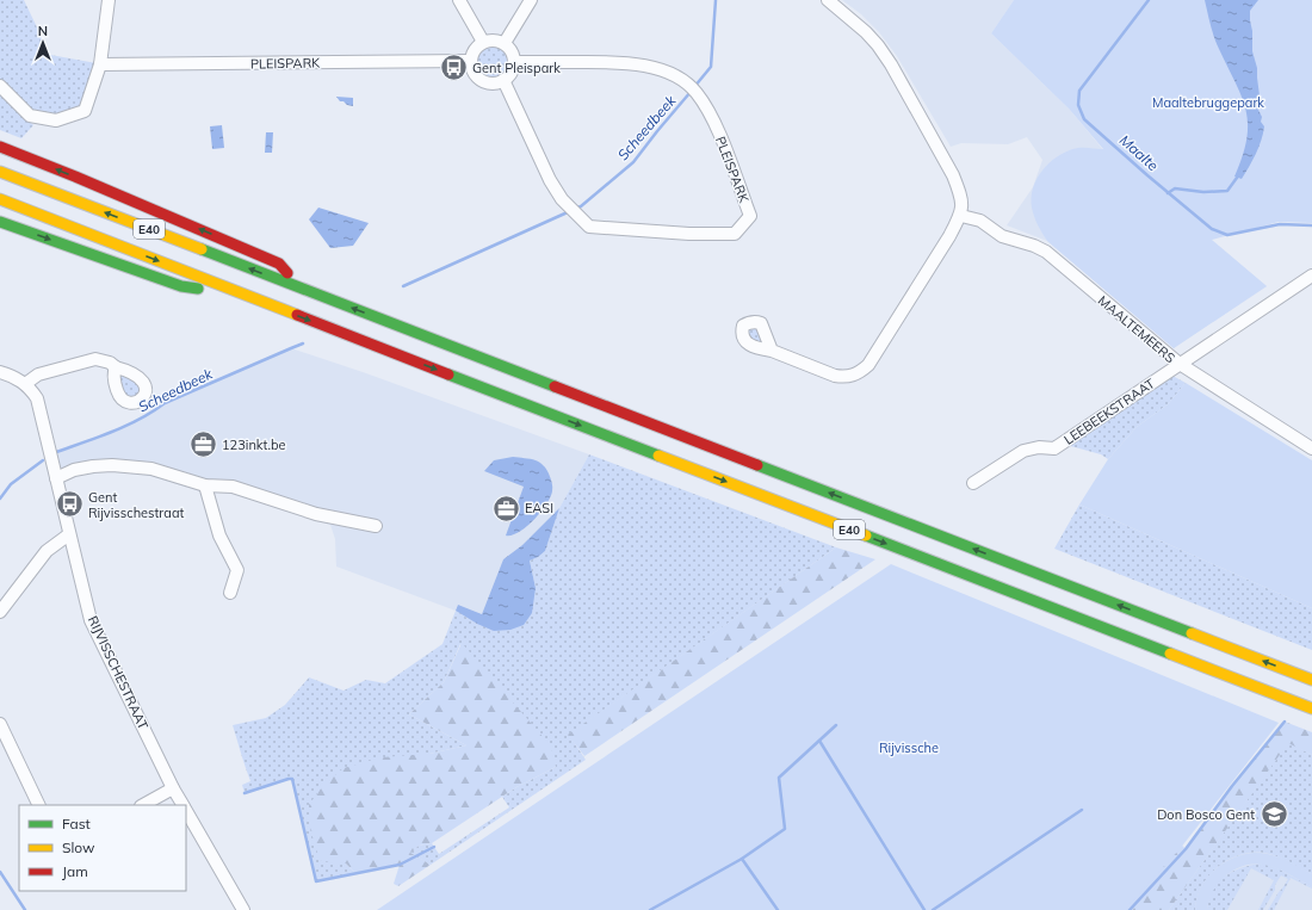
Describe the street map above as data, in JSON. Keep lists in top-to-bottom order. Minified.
{"streets":{"highway":["E40"],"street":["PLEISPARK","MAALTEMEERS","LEEBEEKSTRAAT","RIJVISSCHESTRAAT"]},"crossings":[["MAALTEMEERS","LEEBEEKSTRAAT"]],"water":["Scheedbeek","Maalte"],"parks":["Maaltebruggepark","Rijvissche"],"places":{"bus stop":["Gent Pleispark","Gent Rijvisschestraat"],"office":["123inkt.be","EASI"],"school or university":["Don Bosco Gent"]},"legend":["Fast","Slow","Jam"],"north":"top"}
